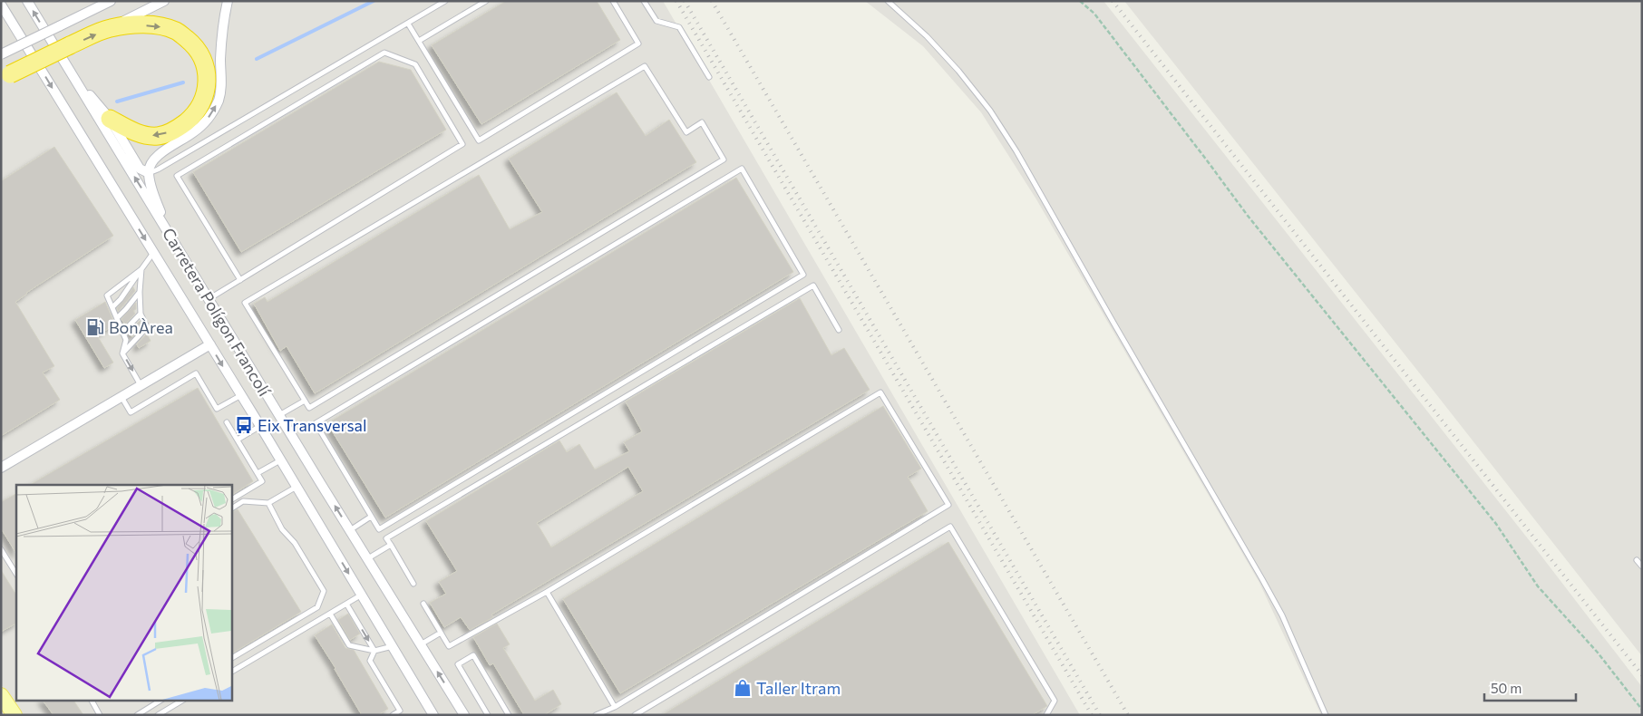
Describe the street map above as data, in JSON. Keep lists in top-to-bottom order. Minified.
{"streets":{"street":["Carretera Polígon Francolí"]},"places":{"fuel station":["BonÀrea"],"bus stop":["Eix Transversal"],"shop":["Taller Itram"]},"scale_bar":"50 m"}
